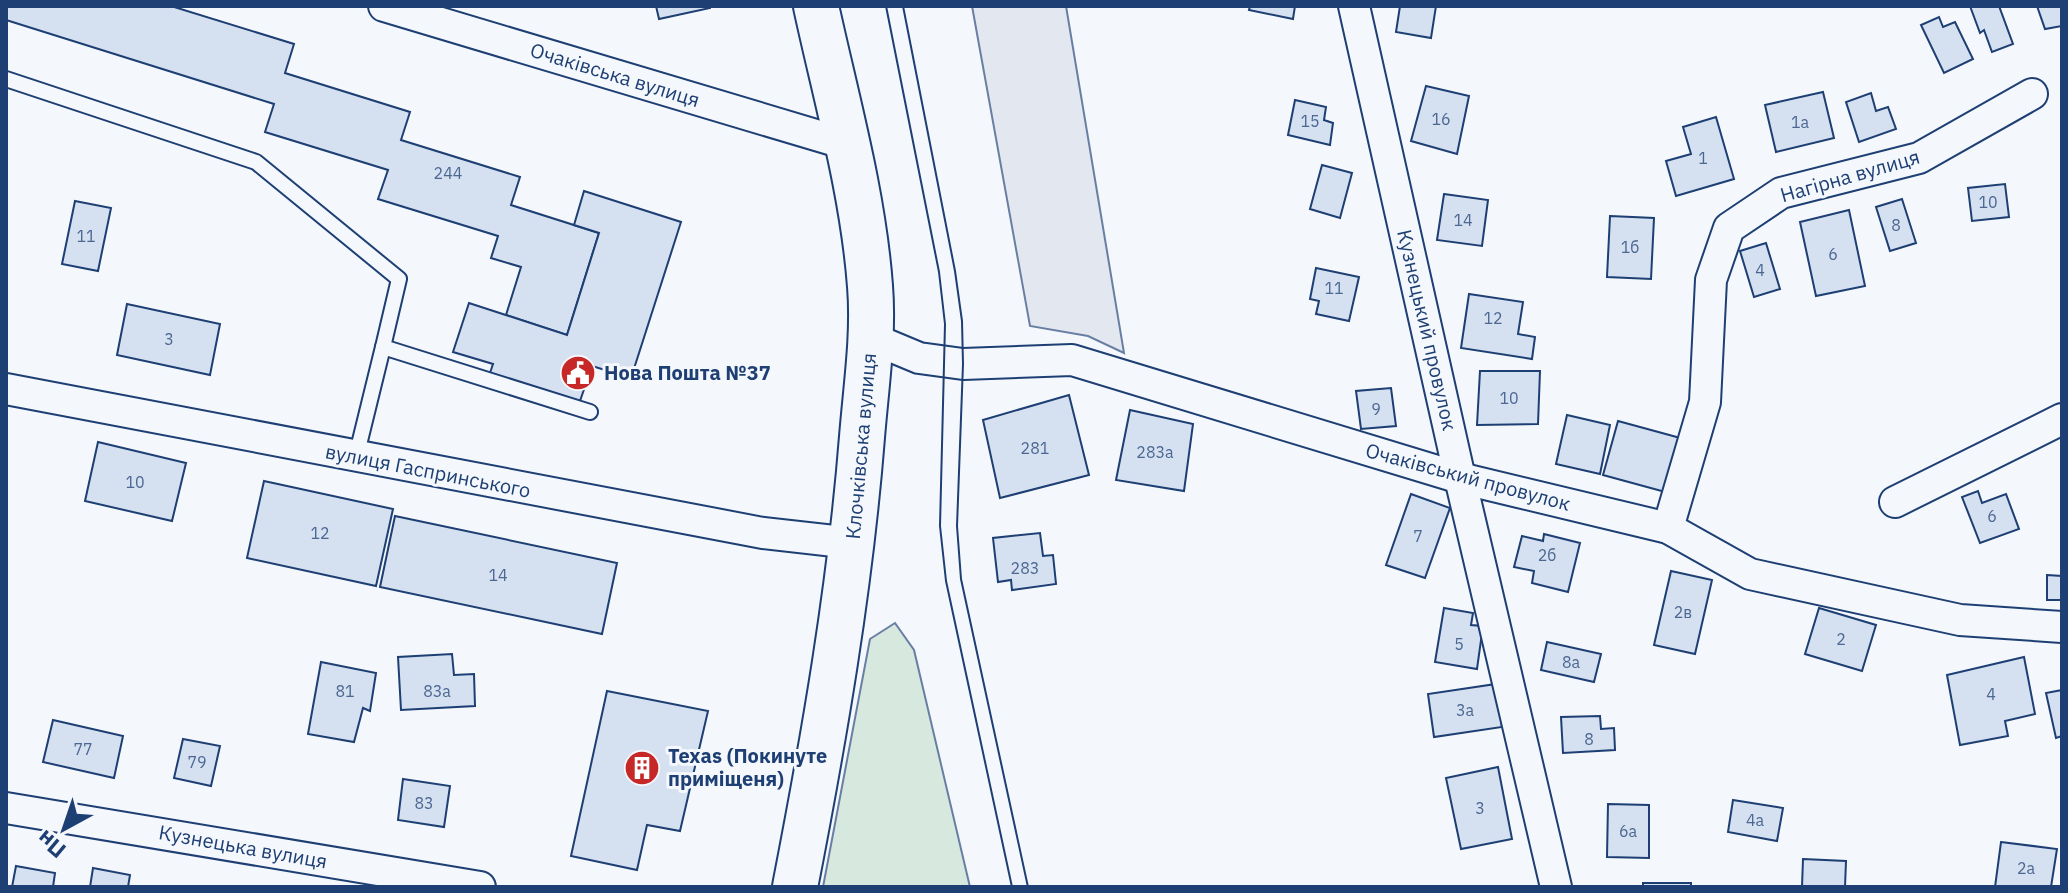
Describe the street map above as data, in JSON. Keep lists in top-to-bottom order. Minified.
{"streets":{"main road":["Клочківська вулиця"],"street":["Очаківська вулиця","Нагірна вулиця","Кузнецький провулок","вулиця Гаспринського","Очаківський провулок","Кузнецька вулиця"]},"crossings":[["Очаківська вулиця","Клочківська вулиця"],["Нагірна вулиця","Очаківський провулок"],["Кузнецький провулок","Очаківський провулок"],["Клочківська вулиця","вулиця Гаспринського"],["Клочківська вулиця","Очаківський провулок"]],"places":{"public building":["Нова Пошта №37"],"building":["Texas (Покинуте приміщеня)"]},"house_numbers":["16","15","1а","1","244","10","14","8","11","1б","6","4","11","12","3","10","9","281","283а","10","6","12","7","2б","283","14","2в","2","5","8а","81","83а","4","3а","8","77","79","83","3","4а","6а","2а"],"north":"bottom left"}
